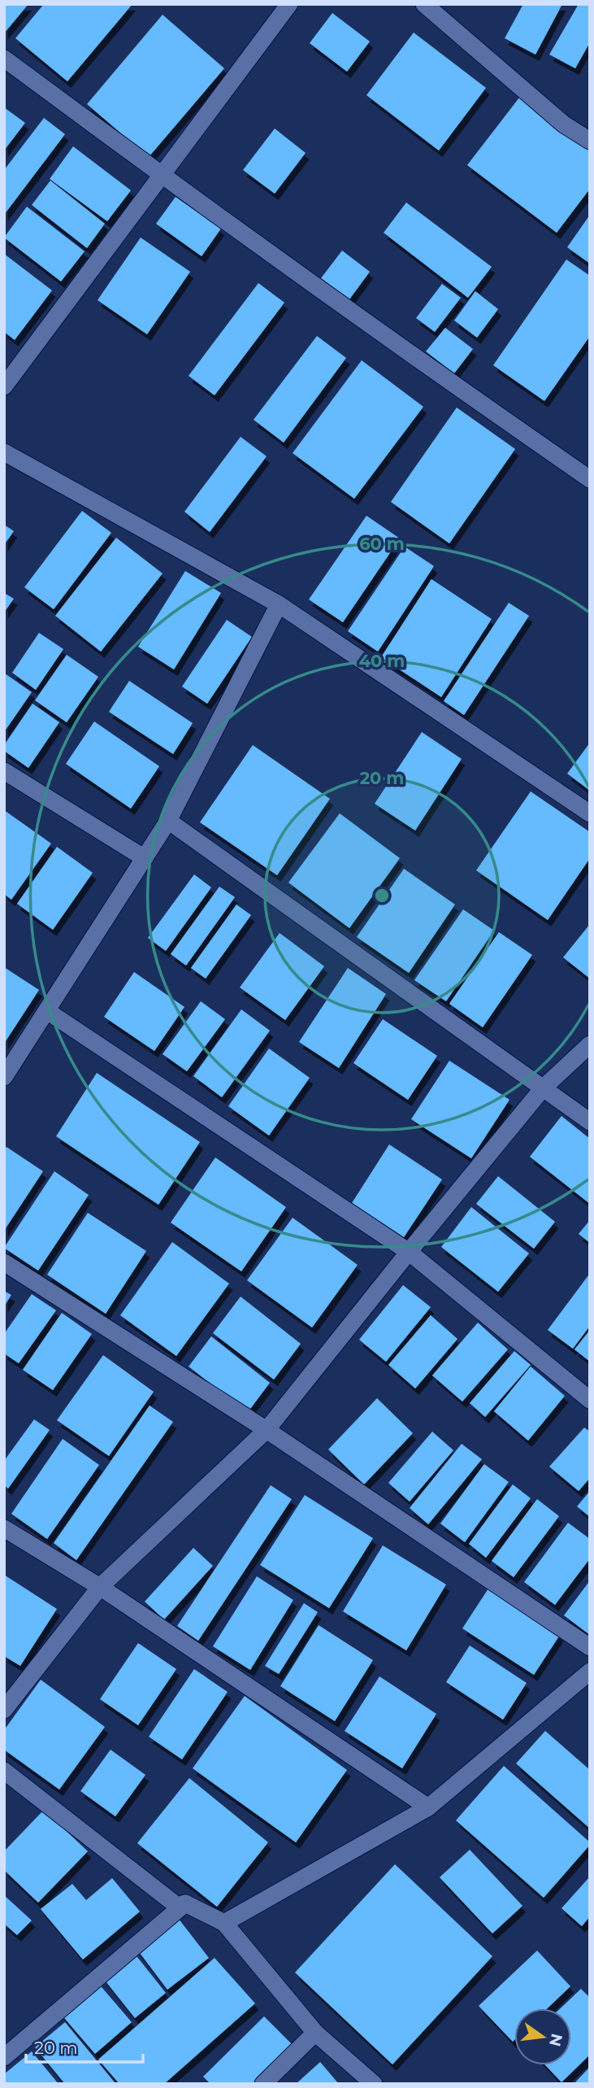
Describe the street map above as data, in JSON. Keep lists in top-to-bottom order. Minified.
{"scale_bar":"20 m","north":"right","rings":["60 m","40 m","20 m"]}
